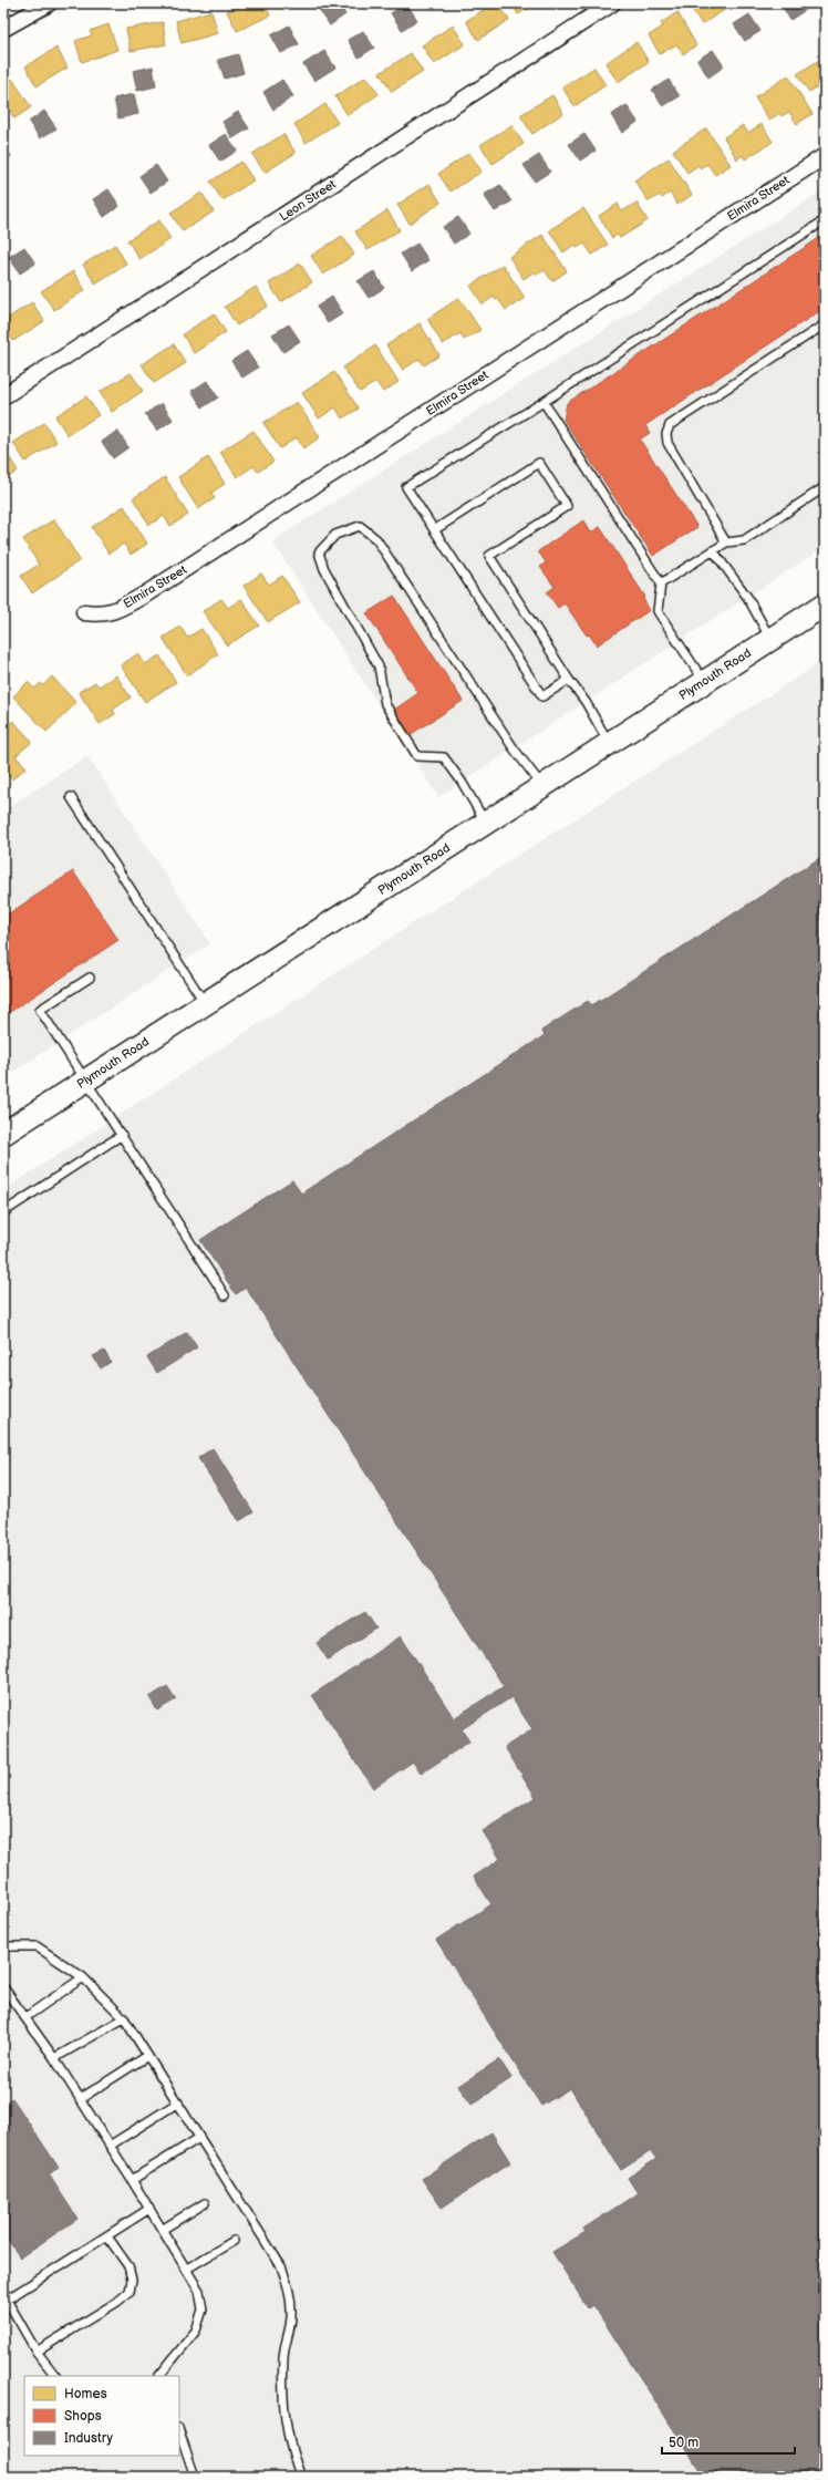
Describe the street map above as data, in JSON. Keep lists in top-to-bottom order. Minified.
{"streets":{"main road":["Plymouth Road"],"street":["Elmira Street","Leon Street"]},"legend":["Homes","Shops","Industry"],"scale_bar":"50 m"}
